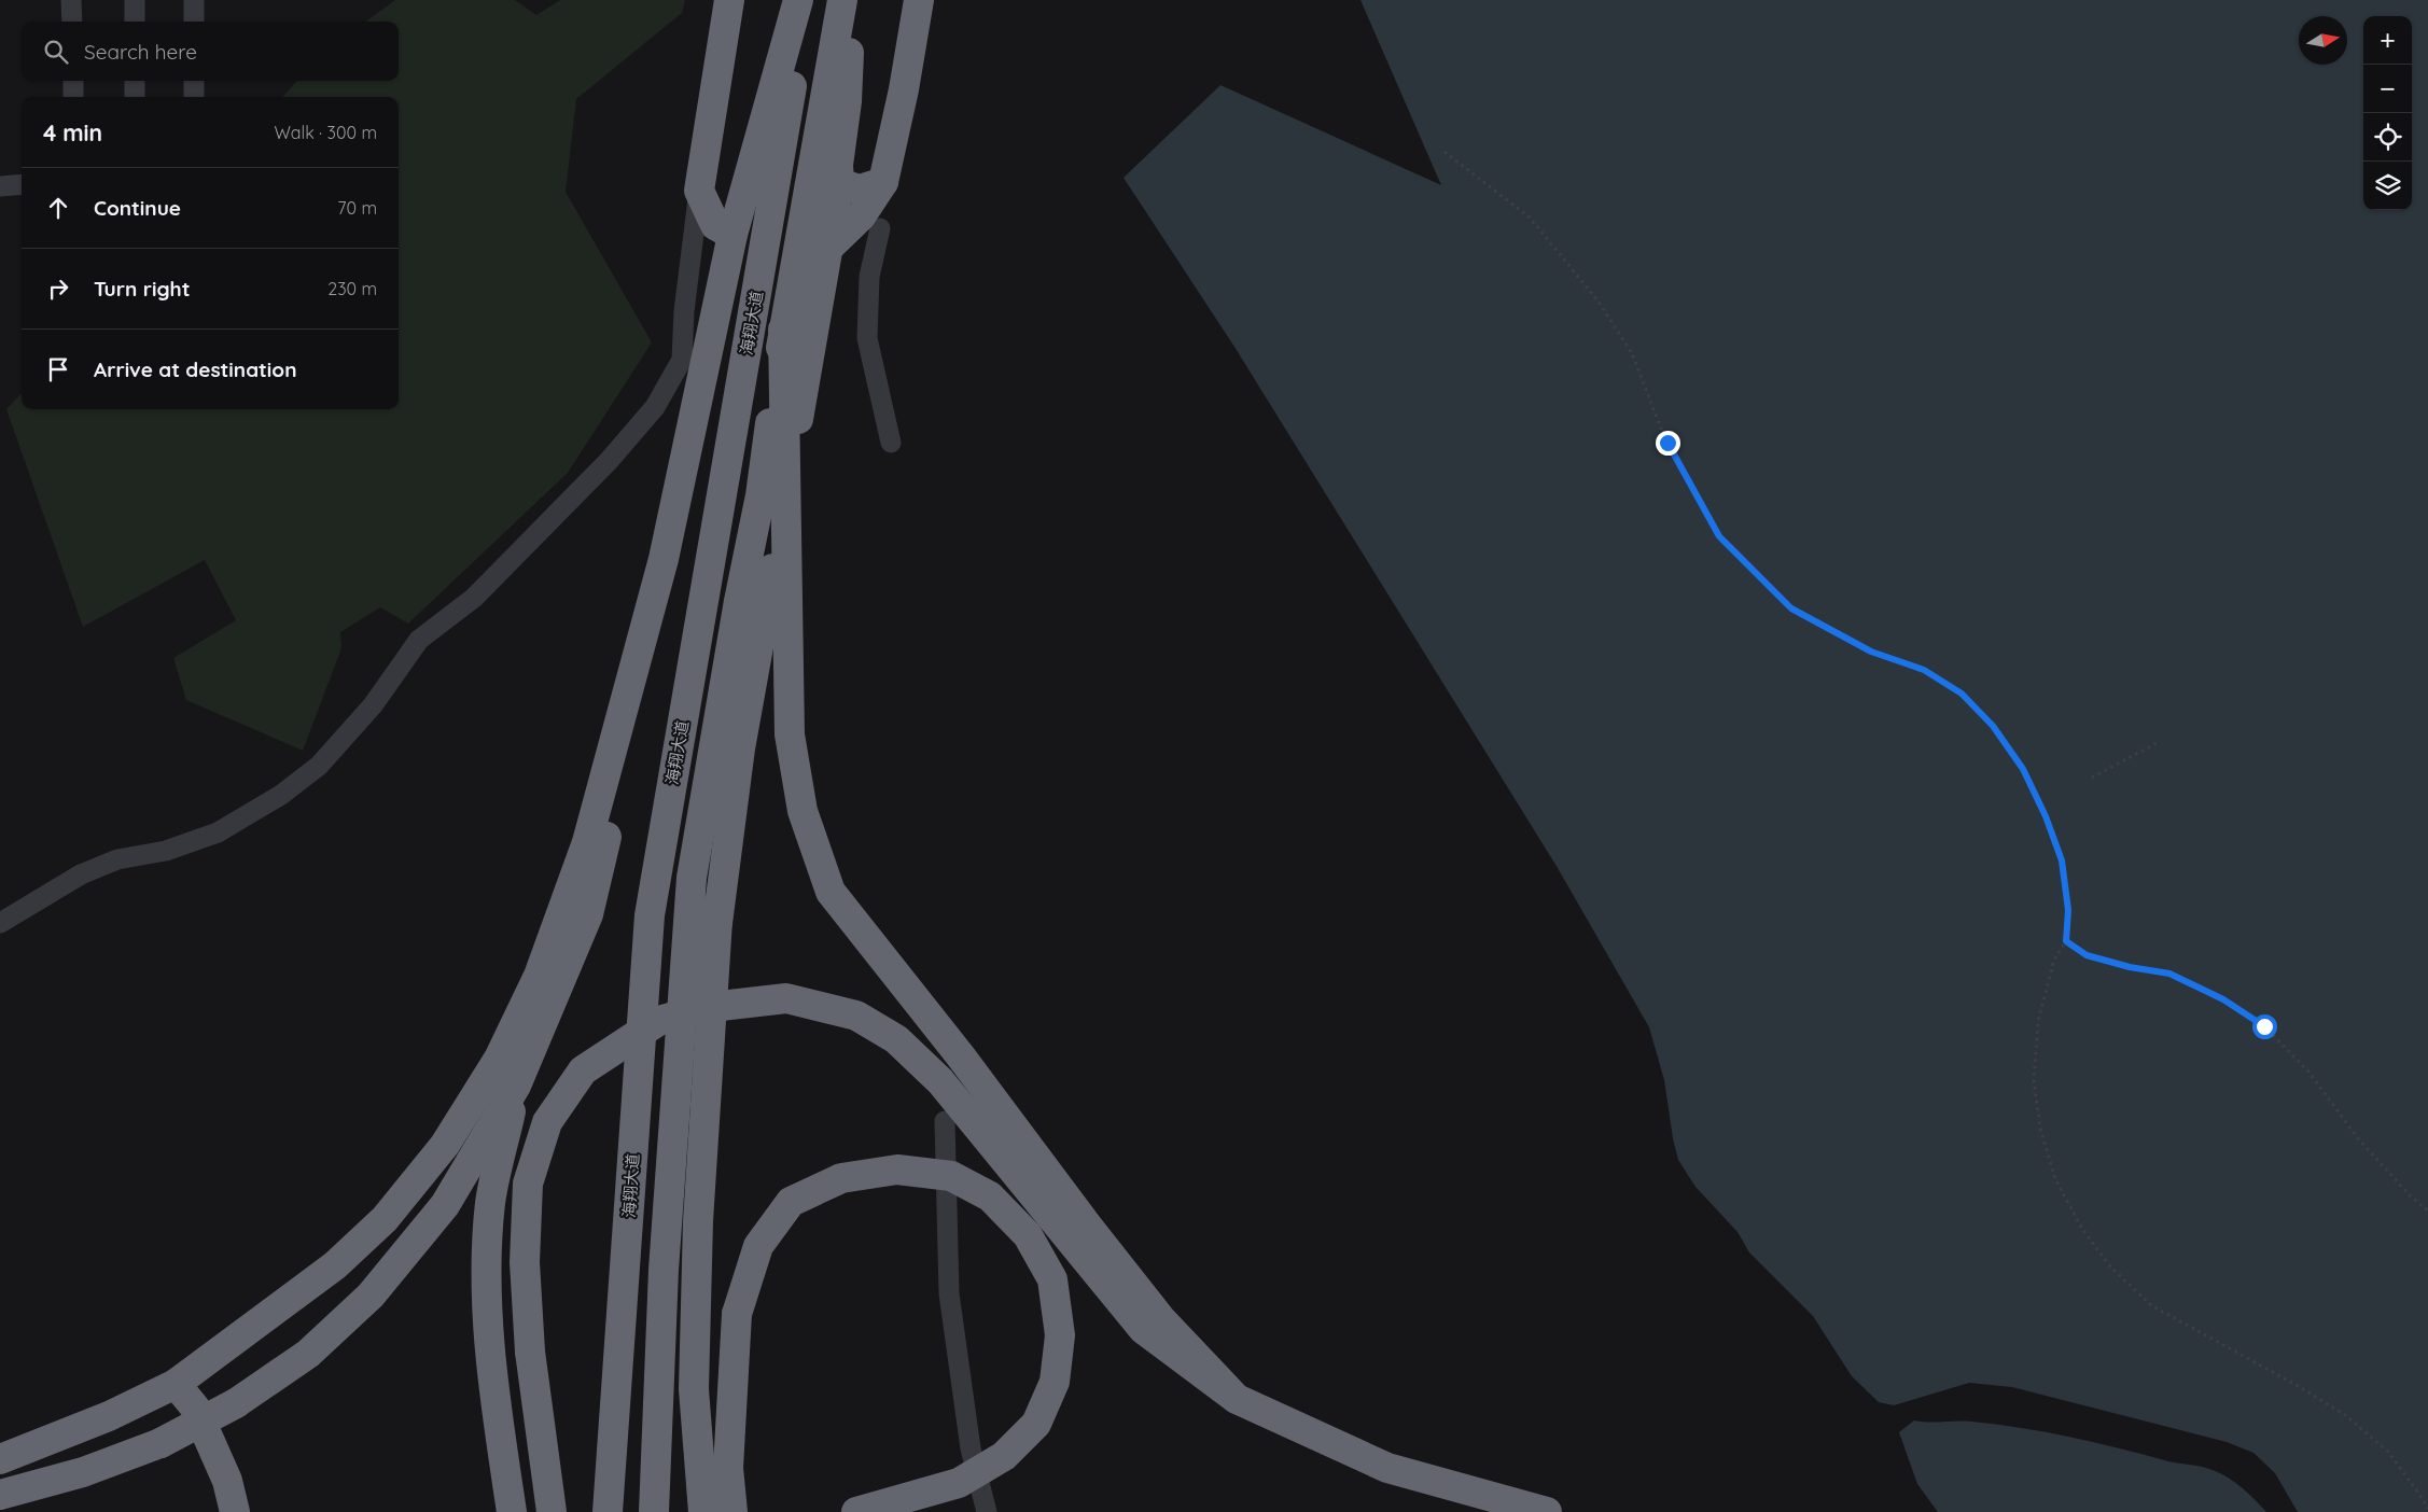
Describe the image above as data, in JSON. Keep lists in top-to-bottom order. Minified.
{"streets":{"highway":["海翔大道"]},"north":"right","page":{"map_buttons":["+","−"],"search":"Search here","heading":["4 min","Walk · 300 m"],"list":[["Continue","70 m"],["Turn right","230 m"],"Arrive at destination"]}}
